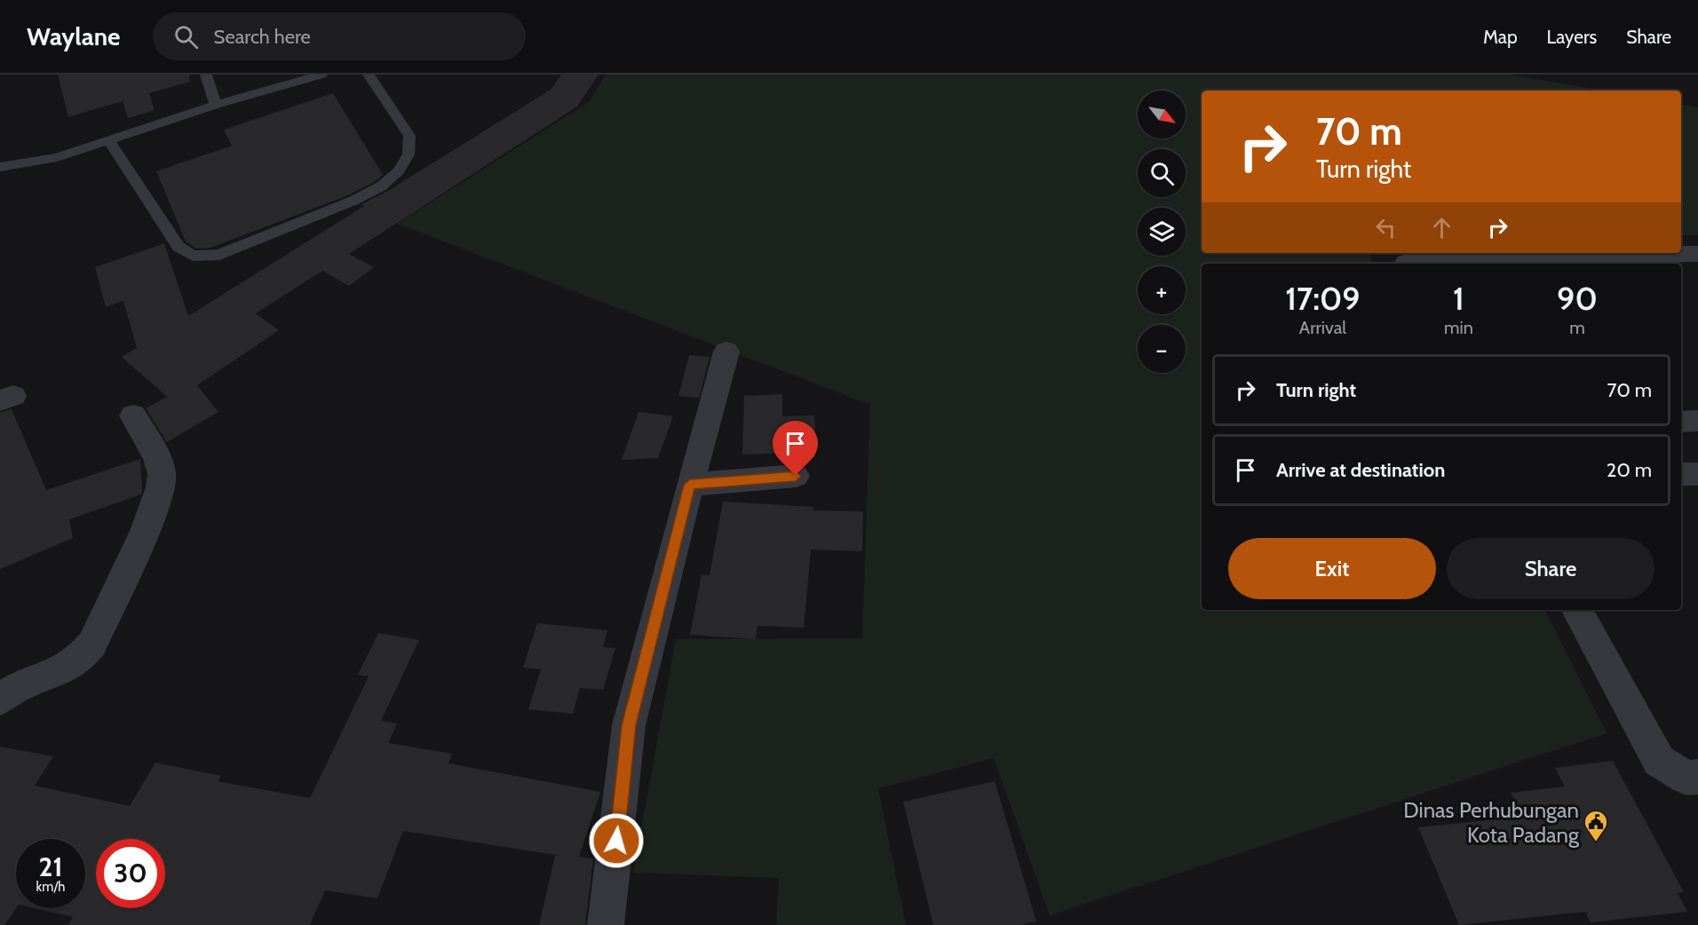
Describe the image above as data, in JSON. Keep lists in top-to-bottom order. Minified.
{"places":{"public building":["Dinas Perhubungan Kota Padang"]},"north":"bottom right","page":{"header":"Waylane","search":"Search here","nav":["Map","Layers","Share"],"map_buttons":["+","−"],"turn":["70 m","Turn right"],"eta":["17:09","Arrival","1","min","90","m"],"list":[{"name":"Turn right","value":"70 m"},{"name":"Arrive at destination","value":"20 m"}],"buttons":["Exit","Share"],"speed":"21 km/h","limit":"30"}}
